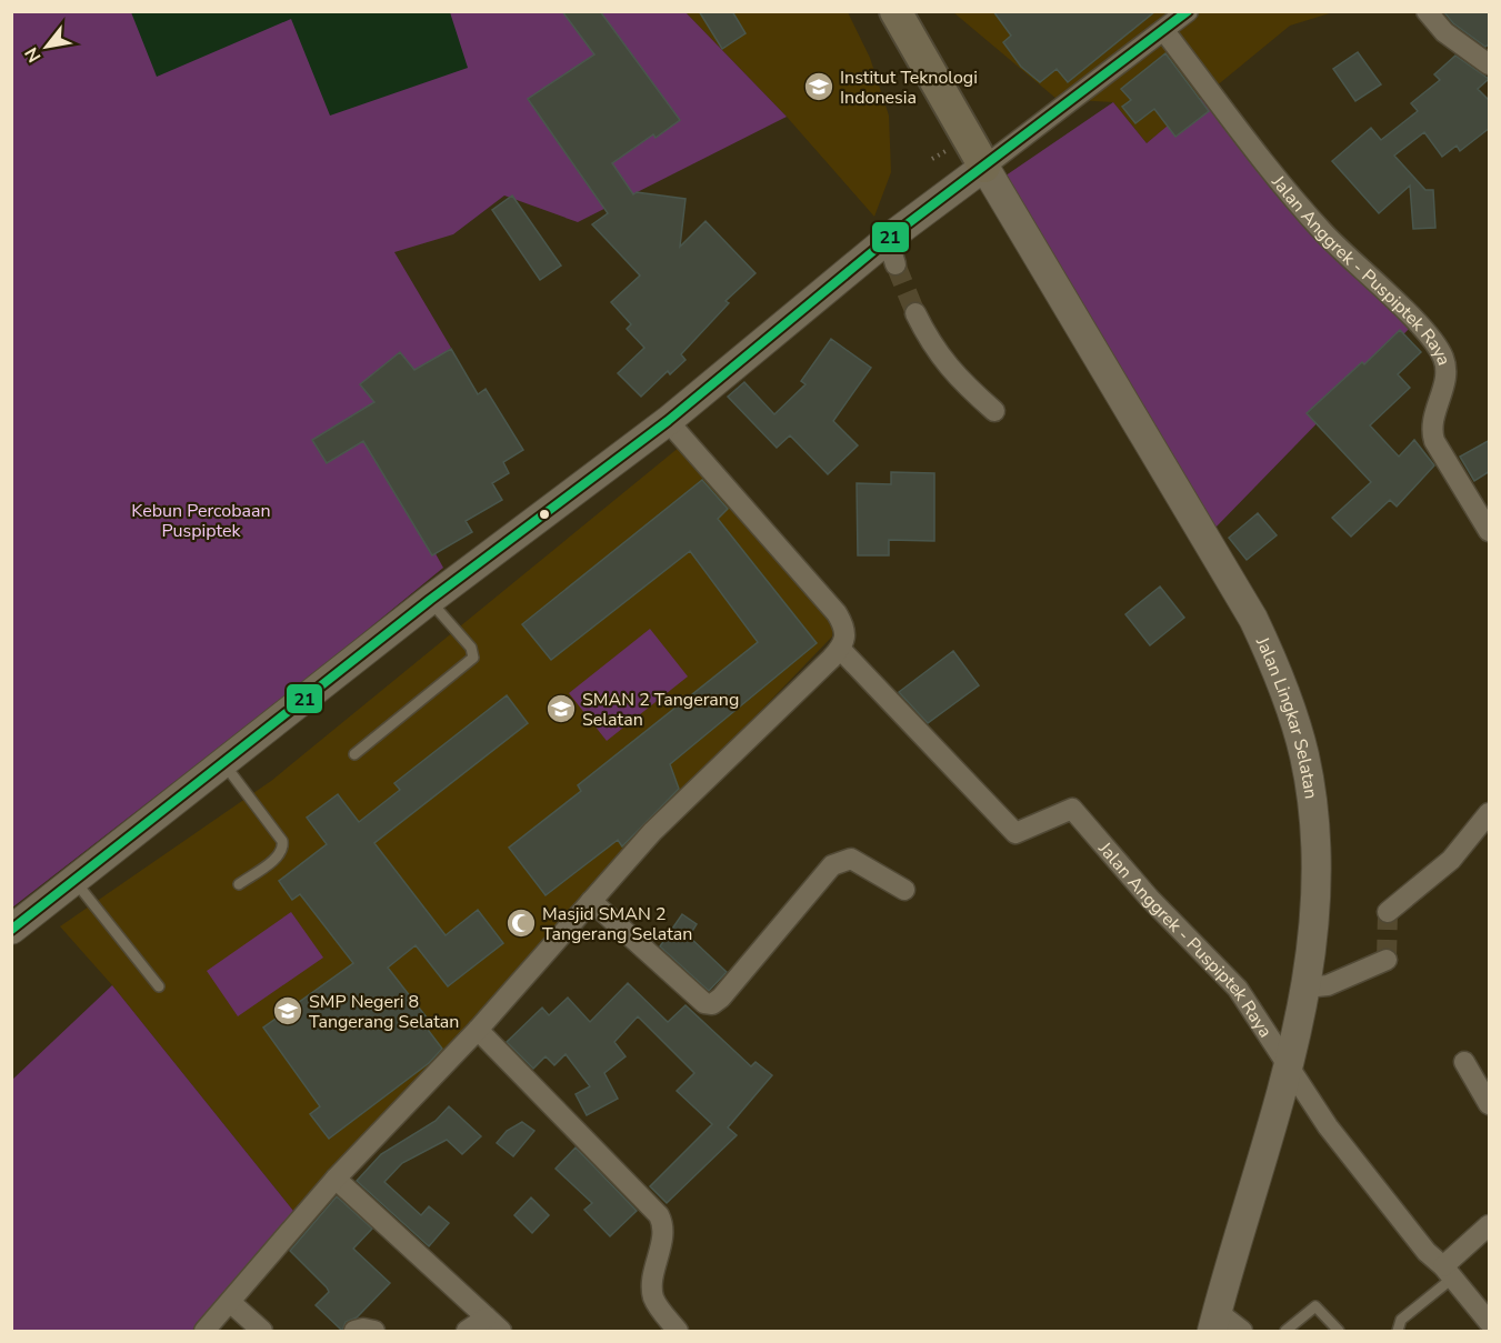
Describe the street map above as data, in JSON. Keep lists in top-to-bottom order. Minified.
{"streets":{"main road":["Jalan Lingkar Selatan"],"street":["Jalan Anggrek - Puspiptek Raya"]},"crossings":[["Jalan Anggrek - Puspiptek Raya","Jalan Lingkar Selatan"]],"parks":["Kebun Percobaan Puspiptek"],"places":{"school or university":["Institut Teknologi Indonesia","SMAN 2 Tangerang Selatan","SMP Negeri 8 Tangerang Selatan"],"mosque":["Masjid SMAN 2 Tangerang Selatan"]},"lines":["transit line 21"],"north":"bottom left"}
